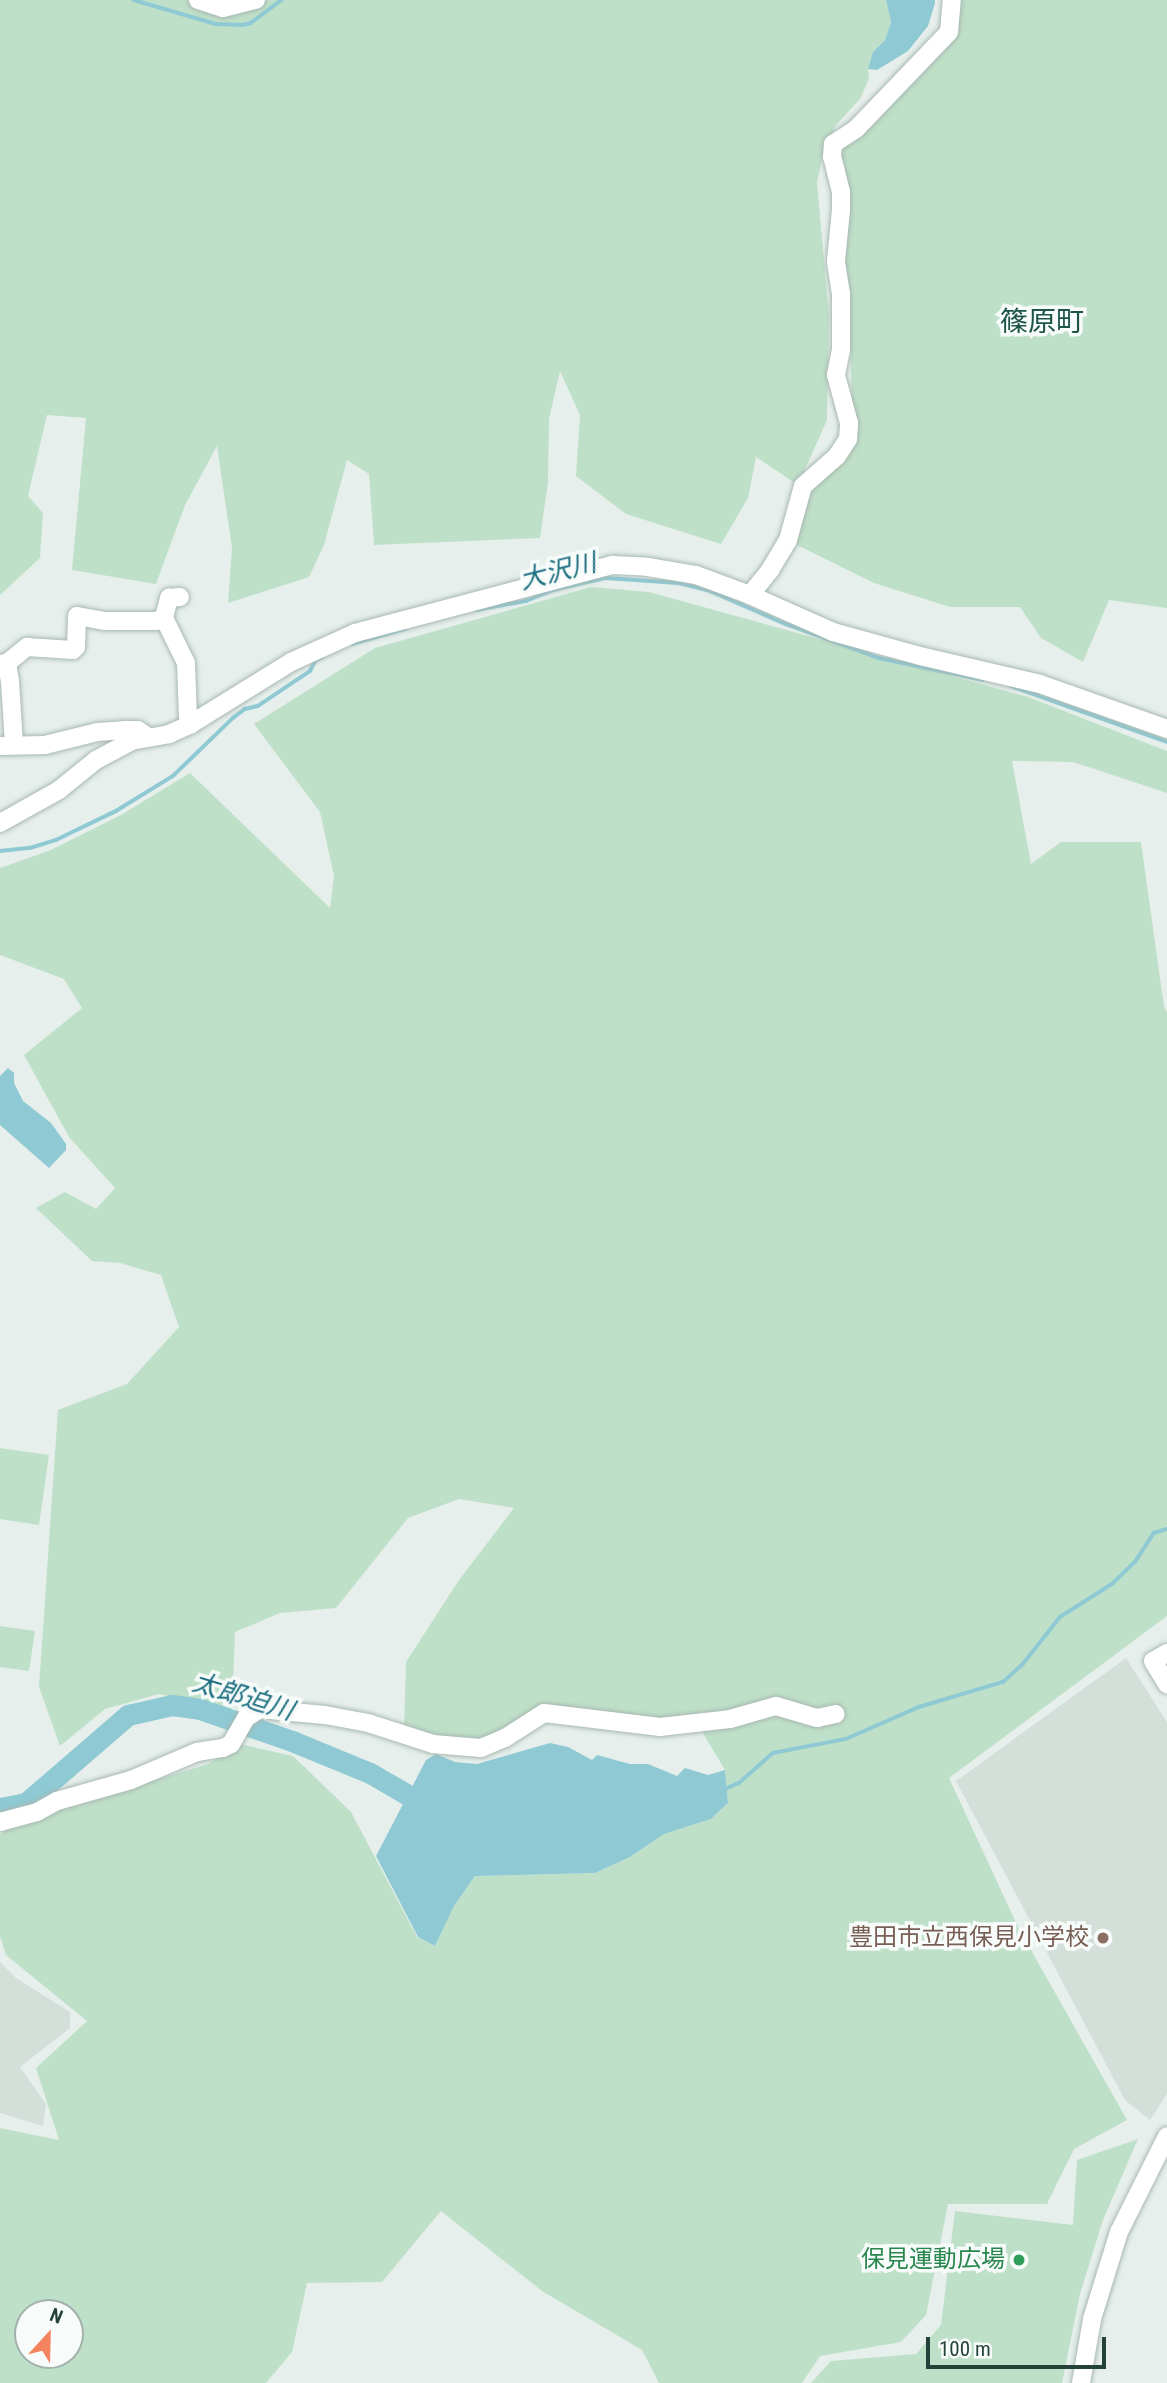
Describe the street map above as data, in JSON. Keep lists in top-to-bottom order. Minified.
{"districts":["篠原町"],"water":["大沢川","太郎迫川"],"places":["豊田市立西保見小学校","保見運動広場"],"scale_bar":"100 m","north":"top"}
